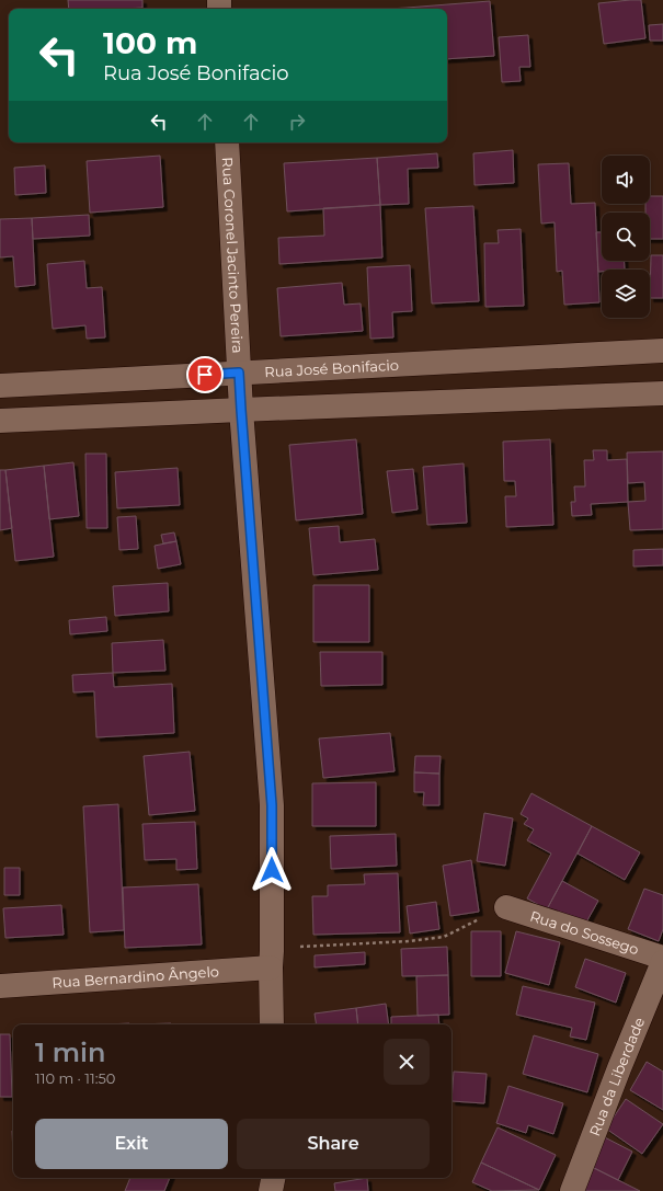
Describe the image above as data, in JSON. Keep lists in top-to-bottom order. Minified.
{"streets":{"street":["Rua Coronel Jacinto Pereira","Rua José Bonifacio","Rua do Sossego","Rua Bernardino Ângelo","Rua da Liberdade"]},"crossings":[["Rua Coronel Jacinto Pereira","Rua José Bonifacio"],["Rua Coronel Jacinto Pereira","Rua Bernardino Ângelo"]],"page":{"turn":["100 m","Rua José Bonifacio"],"heading":["1 min","110 m · 11:50"],"buttons":["Exit","Share"]}}
